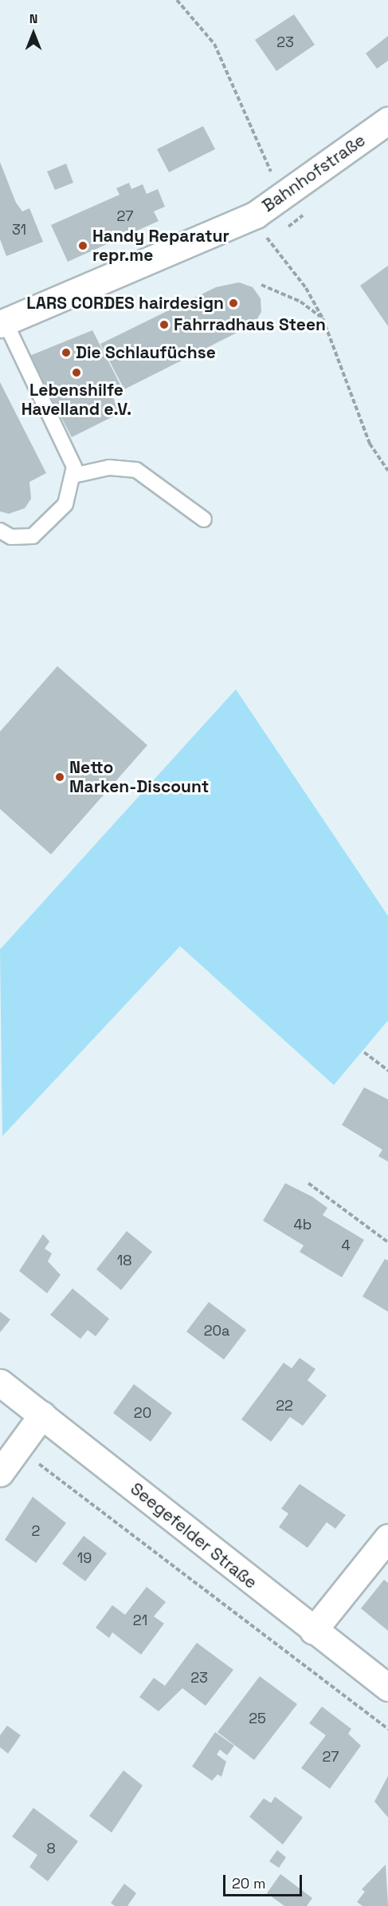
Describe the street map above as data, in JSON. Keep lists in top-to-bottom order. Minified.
{"streets":{"street":["Bahnhofstraße","Seegefelder Straße"]},"places":["Handy Reparatur repr.me","LARS CORDES hairdesign","Fahrradhaus Steen","Die Schlaufüchse","Lebenshilfe Havelland e.V.","Netto Marken-Discount"],"house_numbers":["23","27","31","4b","4","18","20a","22","20","2","19","21","23","25","27","8"],"scale_bar":"20 m","north":"top"}
